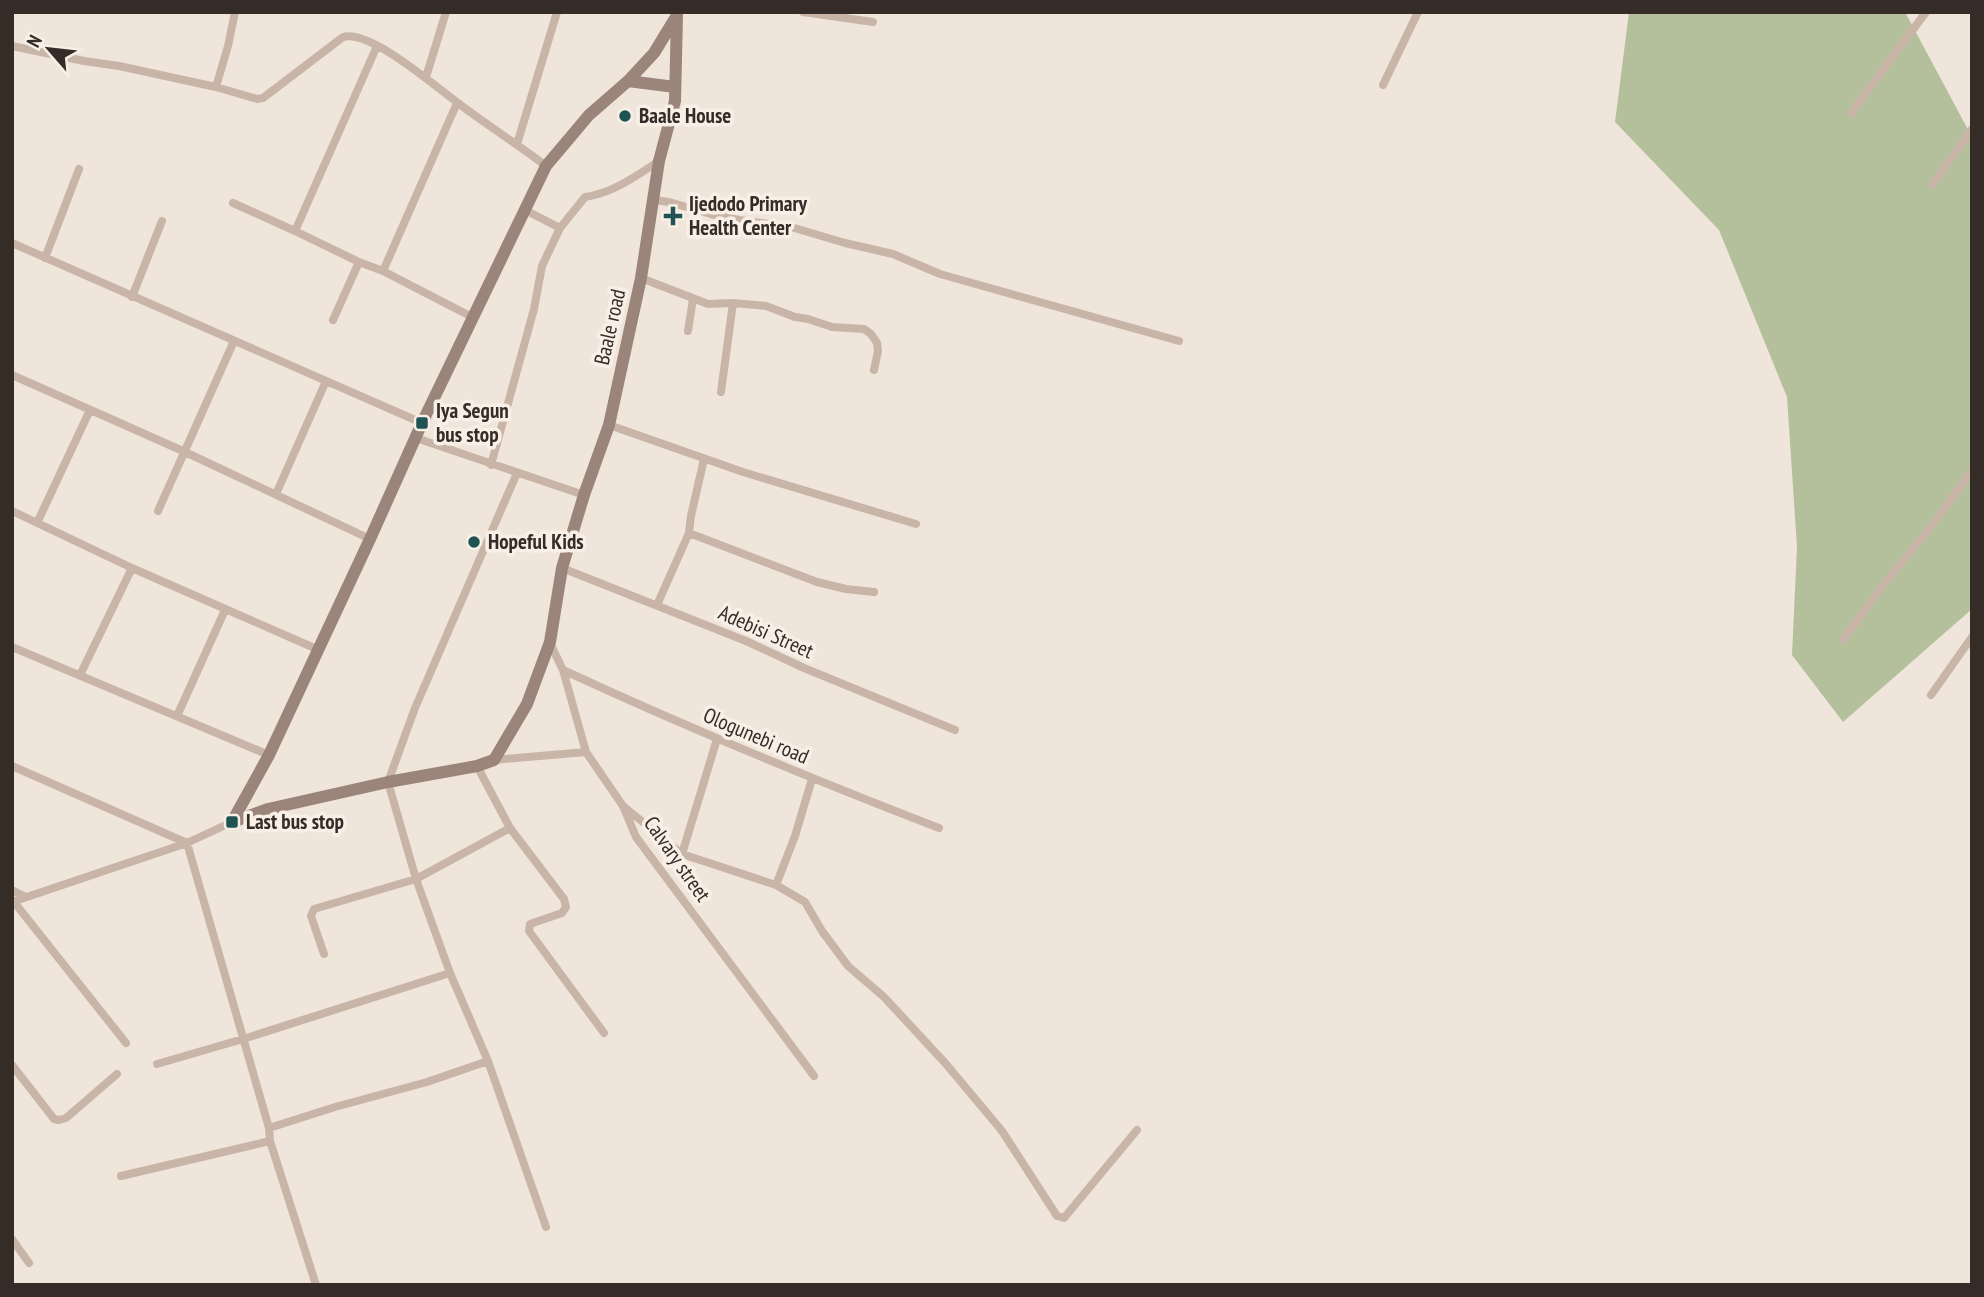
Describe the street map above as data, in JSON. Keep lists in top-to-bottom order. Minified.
{"streets":{"street":["Baale road","Adebisi Street","Ologunebi road","Calvary street"]},"crossings":[["Baale road","Adebisi Street"],["Baale road","Calvary street"],["Ologunebi road","Calvary street"]],"places":{"other":["Baale House","Hopeful Kids"],"health":["Ijedodo Primary Health Center"],"transit":["Iya Segun bus stop","Last bus stop"]},"north":"top left"}
